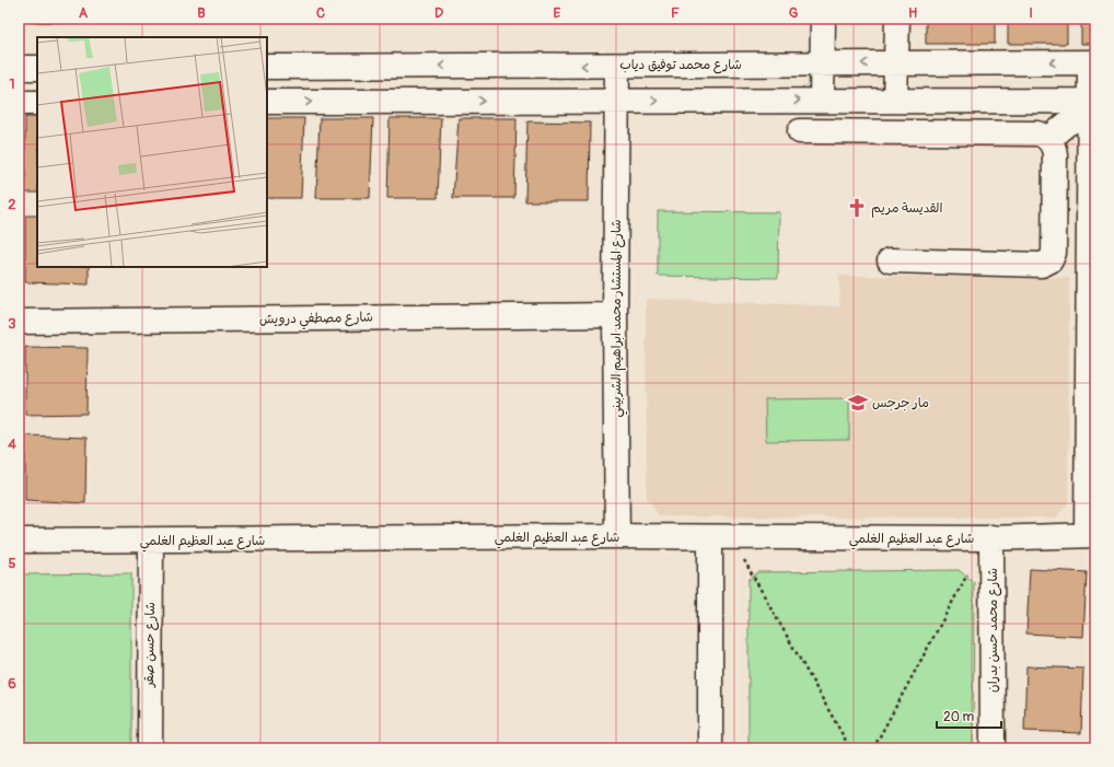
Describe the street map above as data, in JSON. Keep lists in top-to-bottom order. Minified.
{"streets":{"street":["شارع محمد توفيق دياب","شارع مصطفي درويش","شارع المستشار محمد ابراهيم الشربيني","شارع عبد العظيم الغلمي","شارع محمد حسن بدران","شارع حسن صقر"]},"crossings":[["شارع محمد توفيق دياب","شارع المستشار محمد ابراهيم الشربيني"],["شارع مصطفي درويش","شارع المستشار محمد ابراهيم الشربيني"],["شارع المستشار محمد ابراهيم الشربيني","شارع عبد العظيم الغلمي"],["شارع عبد العظيم الغلمي","شارع محمد حسن بدران"],["شارع عبد العظيم الغلمي","شارع حسن صقر"]],"places":{"church":["القديسة مريم"],"school or university":["مار جرجس"]},"scale_bar":"20 m","grid":{"columns":["A","B","C","D","E","F","G","H","I"],"rows":["1","2","3","4","5","6"]}}
